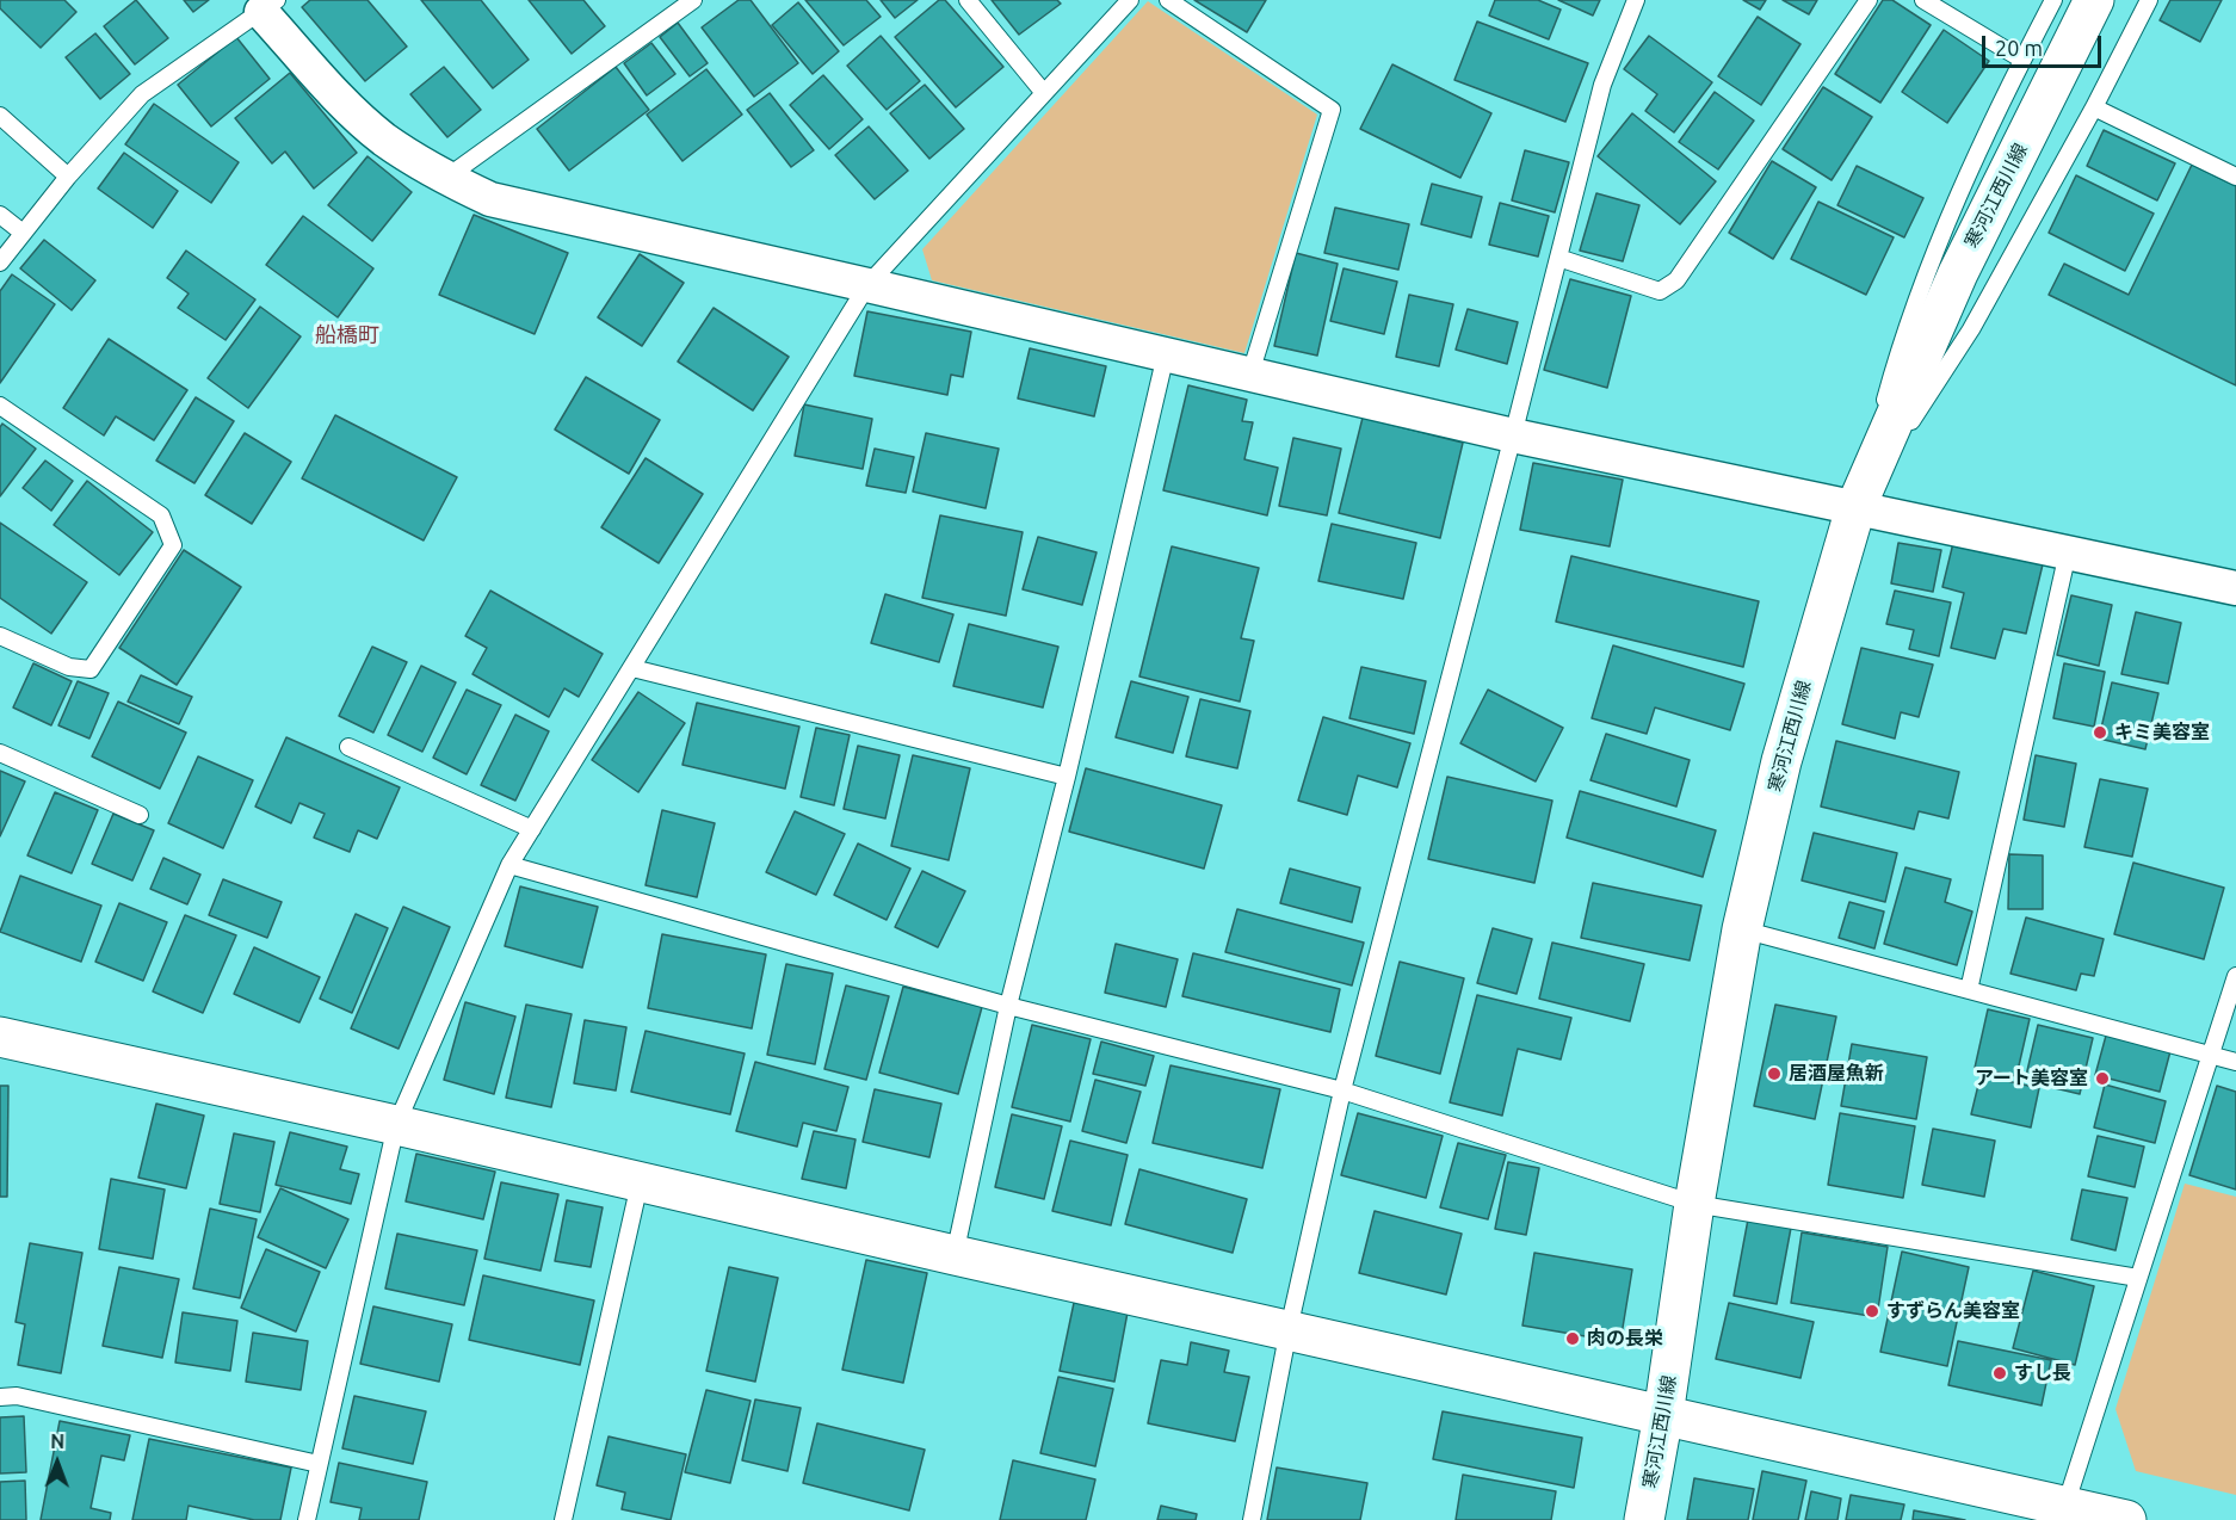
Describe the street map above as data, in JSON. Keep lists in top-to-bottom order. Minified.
{"streets":{"street":["寒河江西川線"]},"districts":["船橋町"],"places":["キミ美容室","居酒屋魚新","アート美容室","すずらん美容室","肉の長栄","すし長"],"scale_bar":"20 m","north":"top"}
